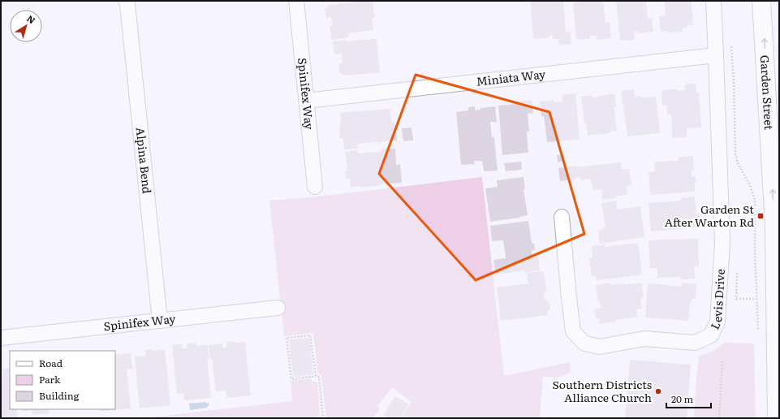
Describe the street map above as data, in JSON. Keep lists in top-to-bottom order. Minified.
{"streets":{"main road":["Garden Street"],"street":["Miniata Way","Spinifex Way","Alpina Bend","Levis Drive"]},"crossings":[["Miniata Way","Spinifex Way"],["Miniata Way","Levis Drive"],["Spinifex Way","Alpina Bend"]],"one_way":["Garden Street"],"places":{"transit":["Garden St After Warton Rd"],"other":["Southern Districts Alliance Church"]},"legend":["Road","Park","Building"],"scale_bar":"20 m","north":"top right"}
